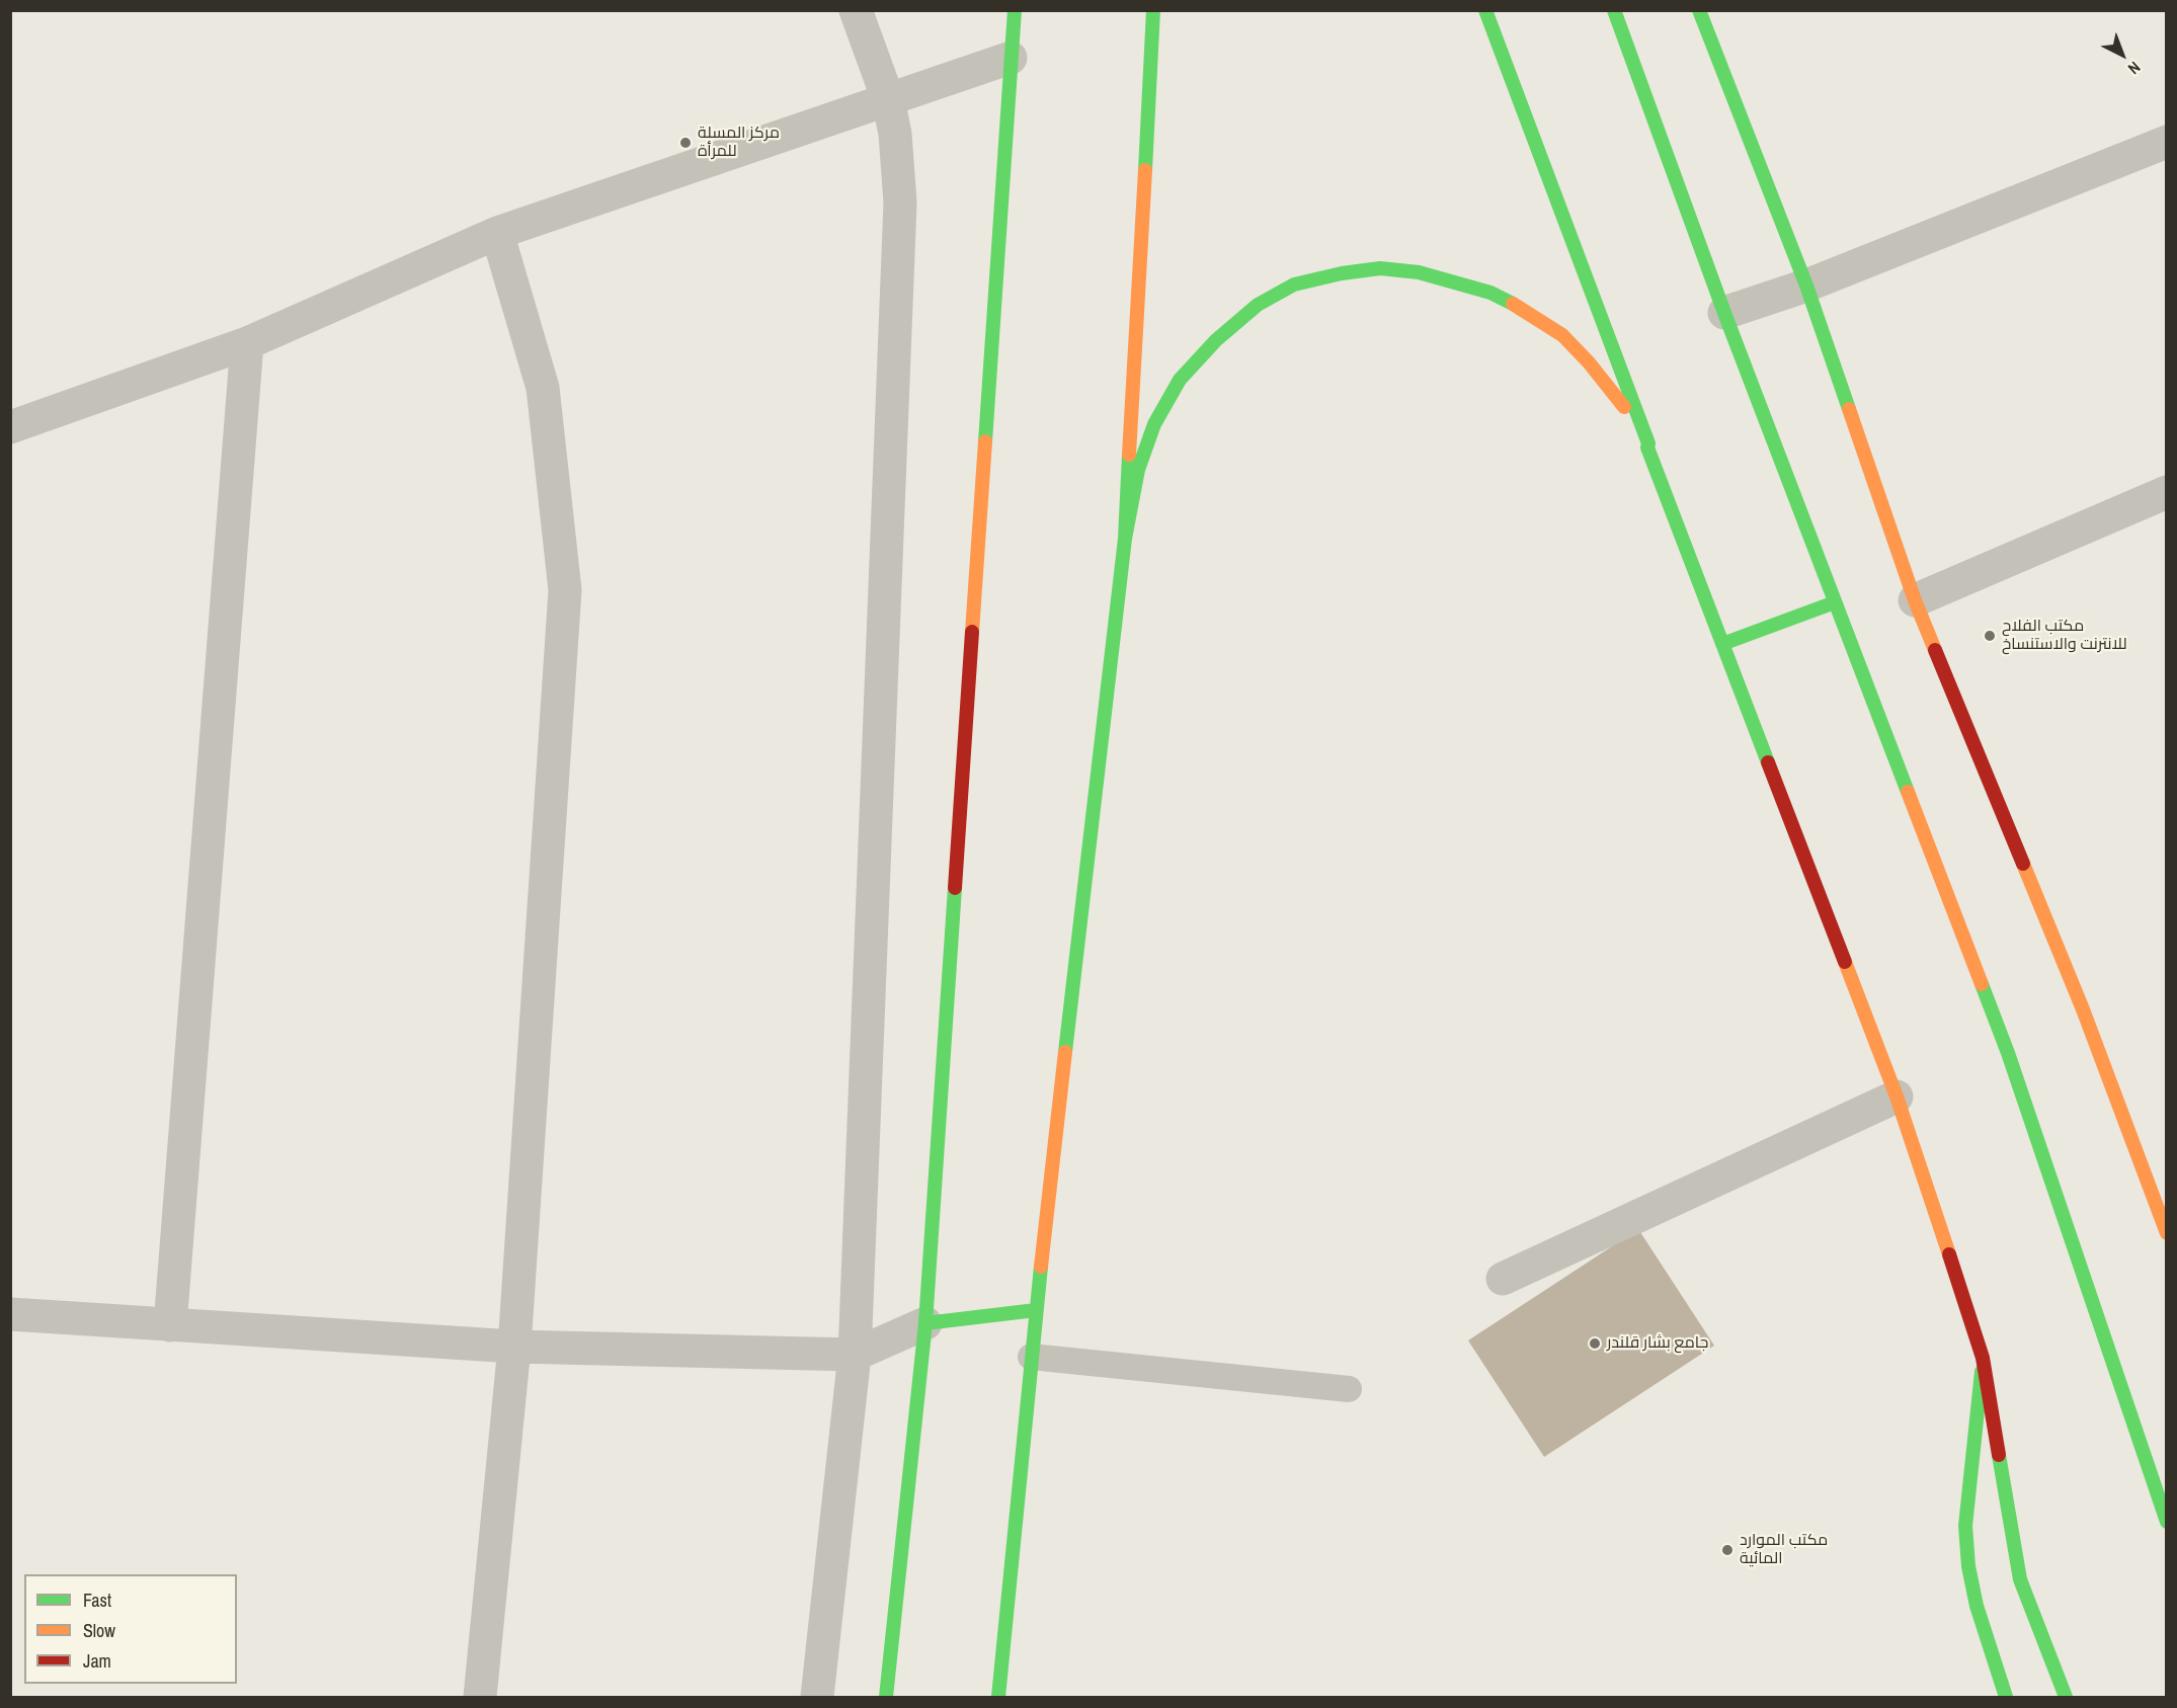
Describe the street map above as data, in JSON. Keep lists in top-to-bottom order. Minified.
{"places":["مركز المسلة للمرأة","مكتب الفلاح للانترنت والاستنساخ","جامع بشار قلندر","مكتب الموارد المائية"],"legend":["Fast","Slow","Jam"],"north":"bottom right"}
